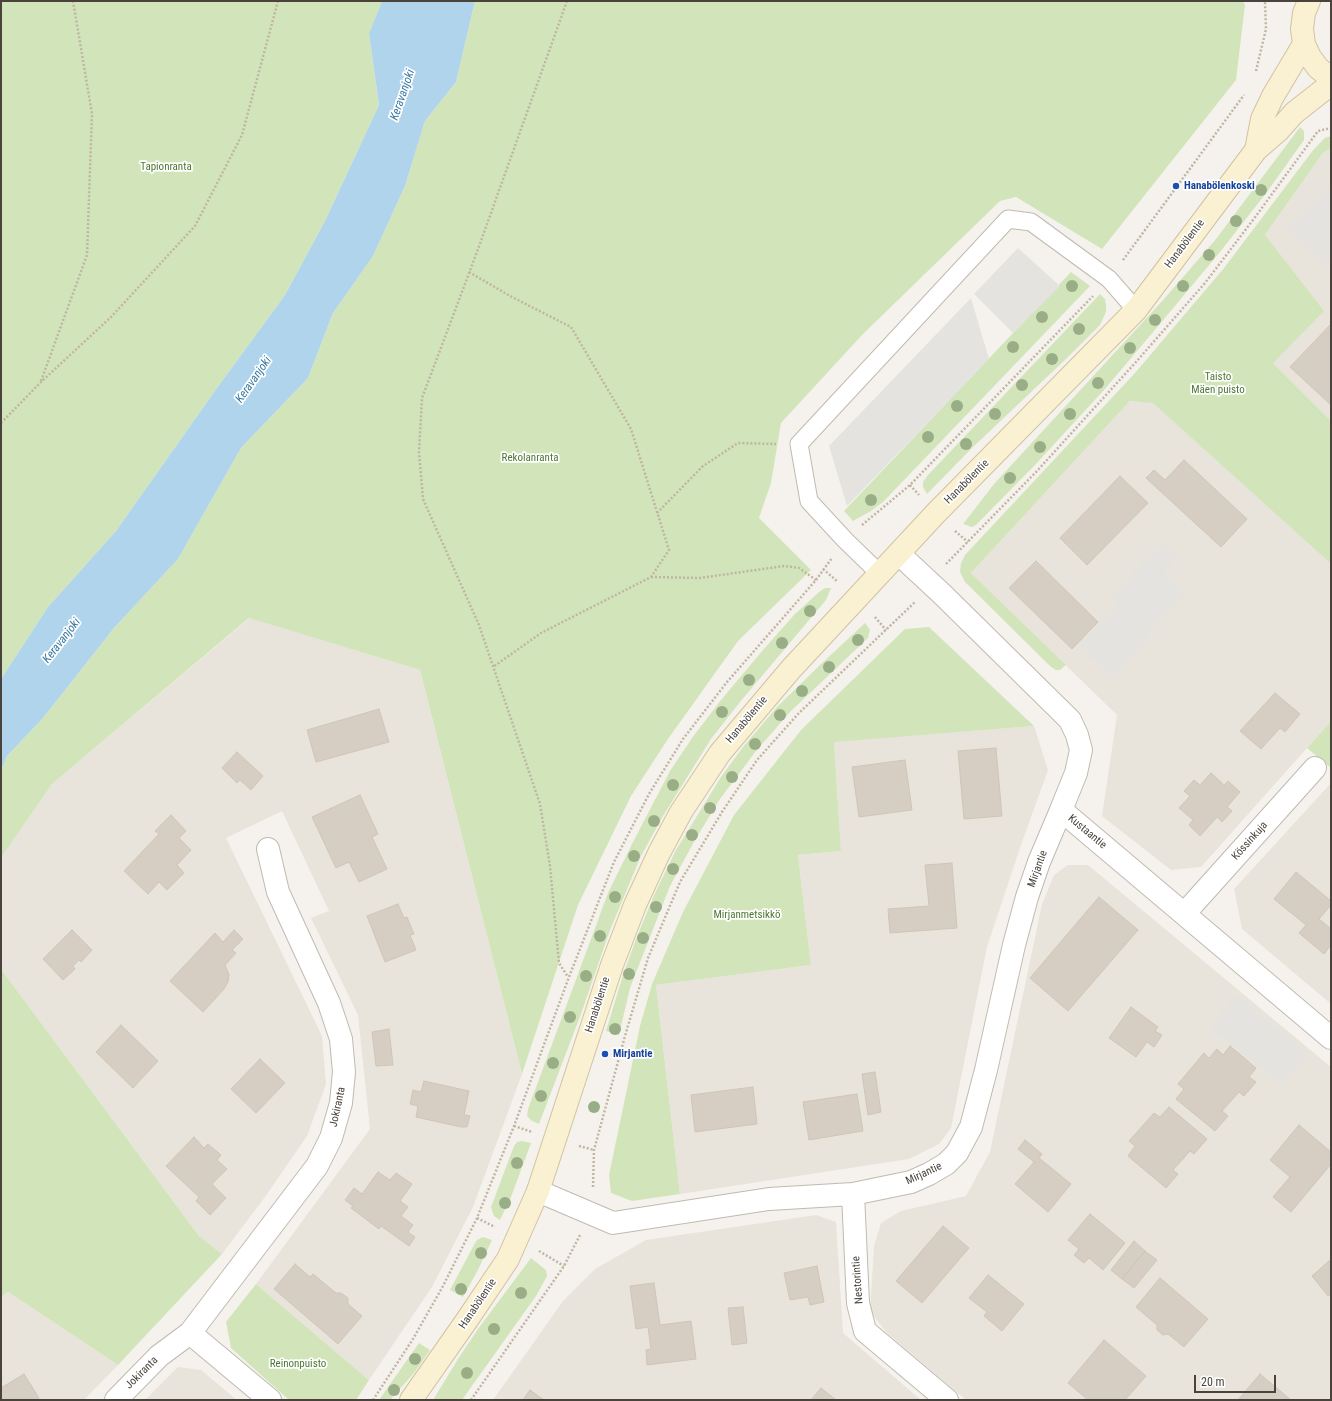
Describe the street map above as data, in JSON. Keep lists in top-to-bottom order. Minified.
{"streets":{"street":["Hanabölentie","Kustaantie","Kössinkuja","Mirjantie","Jokiranta","Nestorintie"]},"crossings":[["Hanabölentie","Kustaantie"],["Hanabölentie","Mirjantie"],["Kustaantie","Kössinkuja"],["Kustaantie","Mirjantie"],["Mirjantie","Nestorintie"]],"water":["Keravanjoki"],"parks":["Tapionranta","Taisto Mäen puisto","Rekolanranta","Mirjanmetsikkö","Reinonpuisto"],"places":["Hanabölenkoski","Mirjantie"],"scale_bar":"20 m"}
